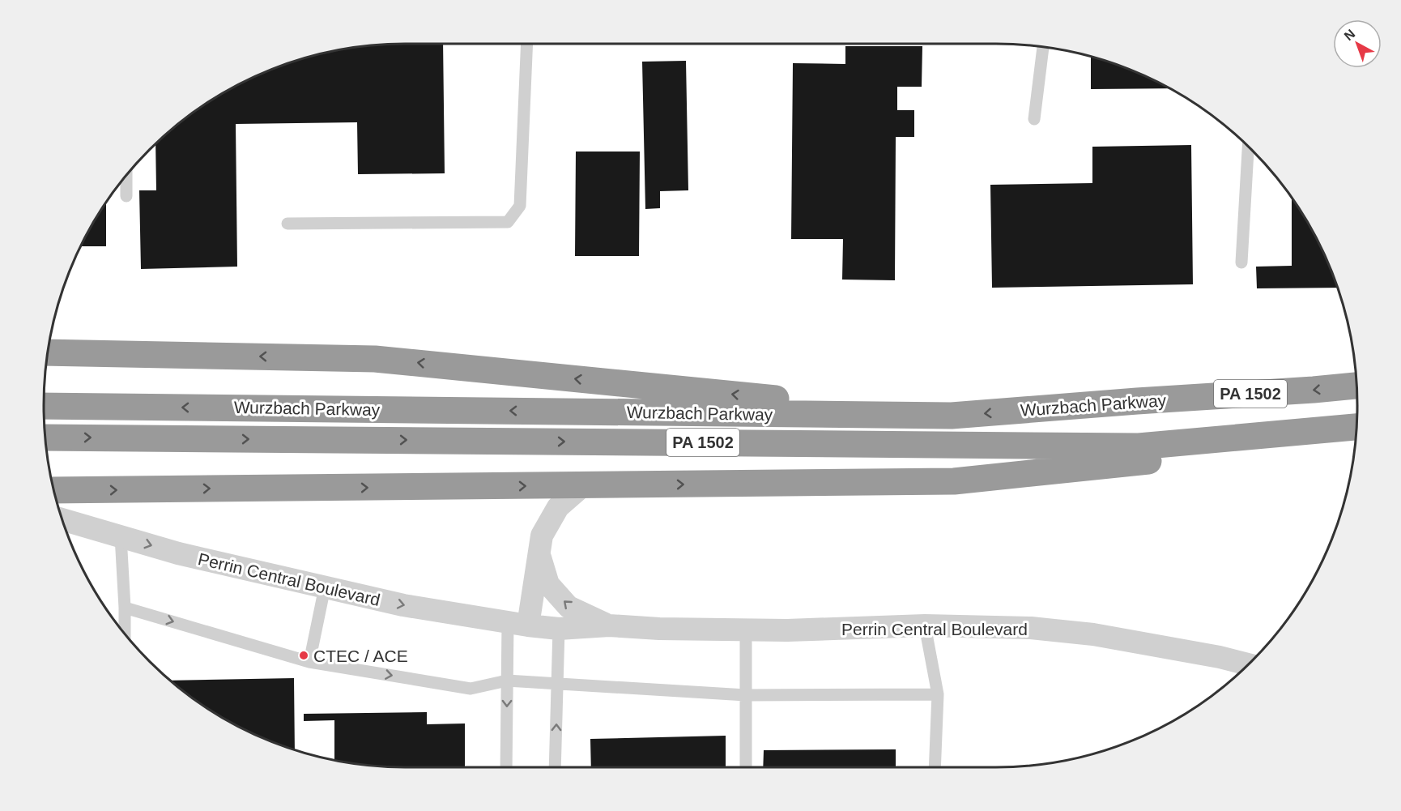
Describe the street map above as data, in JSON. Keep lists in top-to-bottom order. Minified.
{"streets":{"highway":["PA 1502","Wurzbach Parkway"],"street":["Perrin Central Boulevard"]},"places":["CTEC / ACE"],"north":"top left"}
